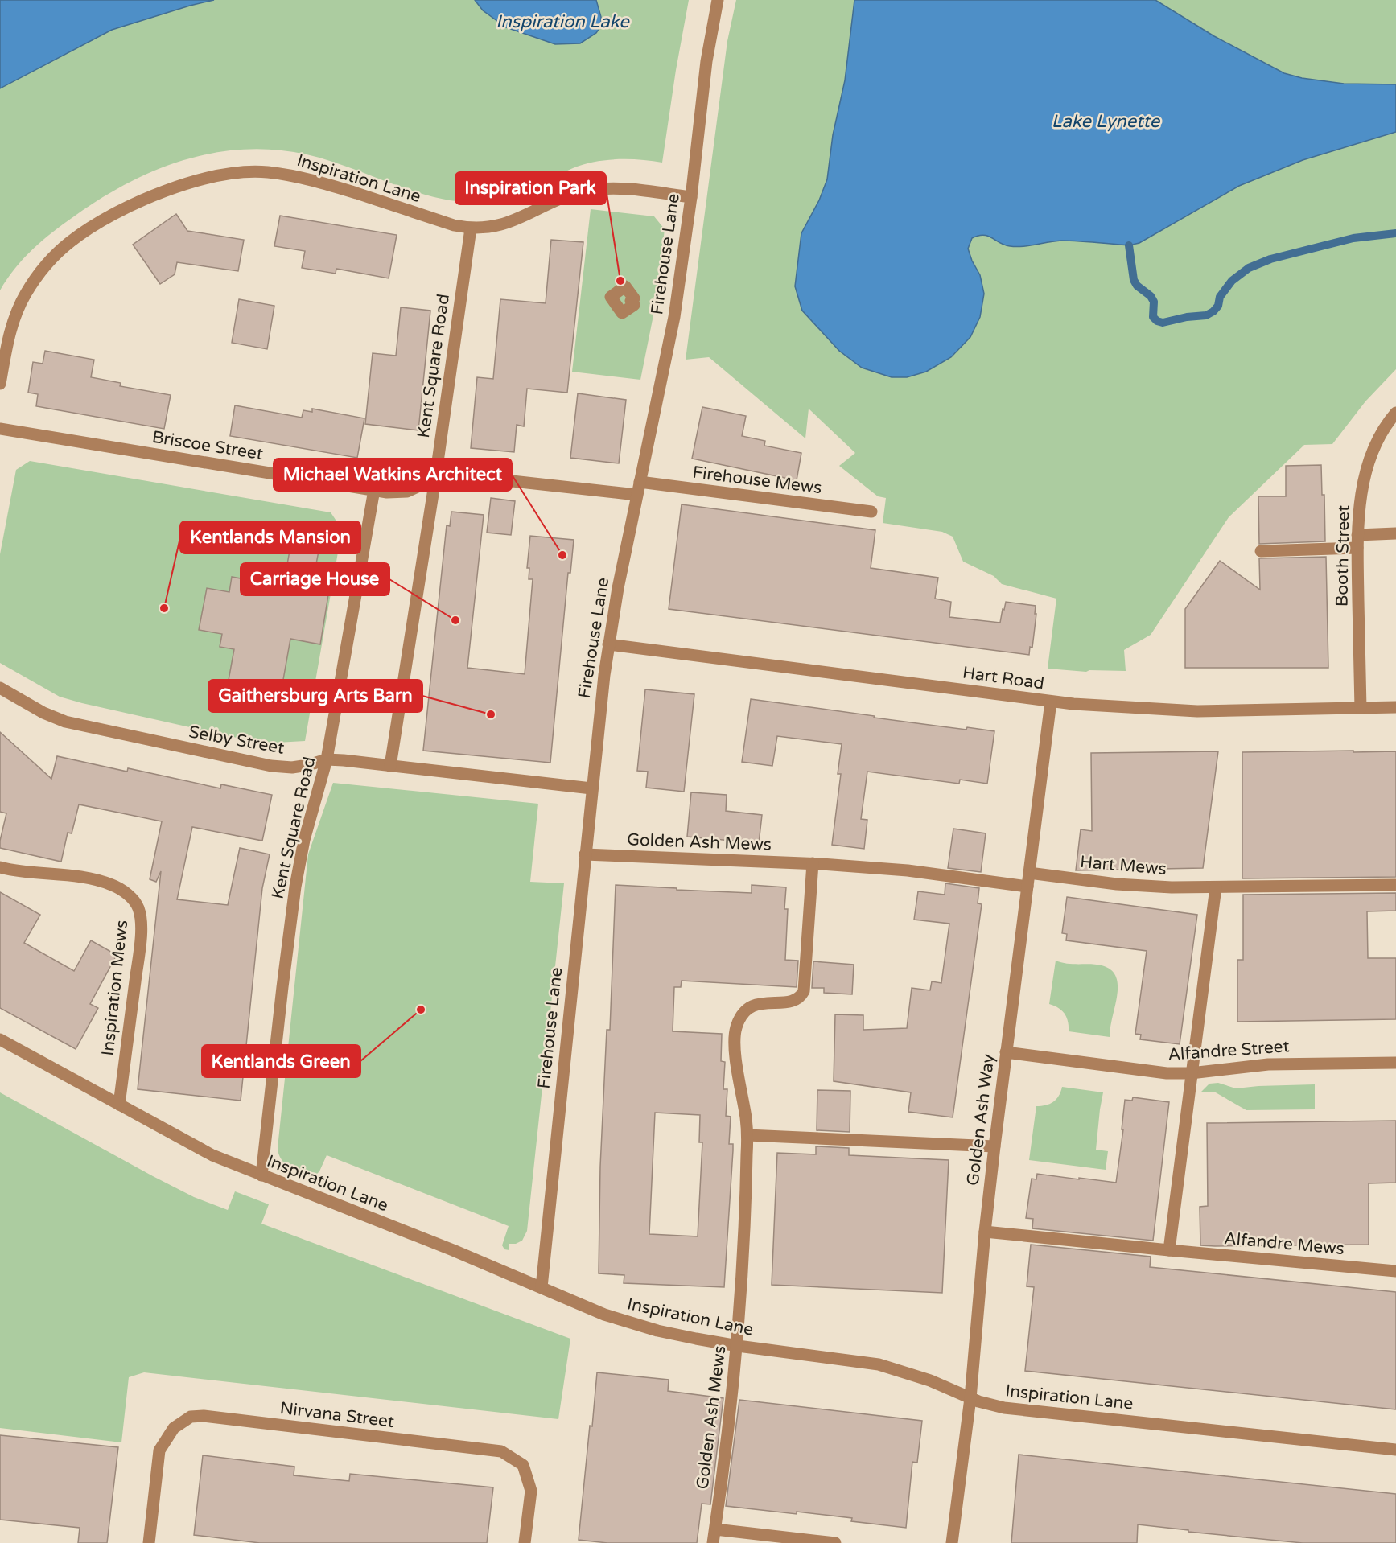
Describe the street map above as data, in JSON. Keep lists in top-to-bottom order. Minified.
{"streets":{"street":["Inspiration Lane","Firehouse Lane","Kent Square Road","Briscoe Street","Firehouse Mews","Booth Street","Hart Road","Selby Street","Golden Ash Mews","Hart Mews","Inspiration Mews","Alfandre Street","Golden Ash Way","Alfandre Mews","Nirvana Street"]},"crossings":[["Inspiration Lane","Firehouse Lane"],["Inspiration Lane","Kent Square Road"],["Inspiration Lane","Golden Ash Mews"],["Inspiration Lane","Inspiration Mews"],["Inspiration Lane","Golden Ash Way"],["Firehouse Lane","Briscoe Street"],["Firehouse Lane","Firehouse Mews"],["Firehouse Lane","Hart Road"],["Firehouse Lane","Selby Street"],["Firehouse Lane","Golden Ash Mews"],["Kent Square Road","Briscoe Street"],["Kent Square Road","Selby Street"],["Booth Street","Hart Road"],["Hart Road","Golden Ash Way"],["Golden Ash Mews","Golden Ash Way"],["Hart Mews","Golden Ash Way"],["Alfandre Street","Golden Ash Way"],["Golden Ash Way","Alfandre Mews"]],"water":["Inspiration Lake","Lake Lynette"],"places":["Inspiration Park","Michael Watkins Architect","Kentlands Mansion","Carriage House","Gaithersburg Arts Barn","Kentlands Green"]}
